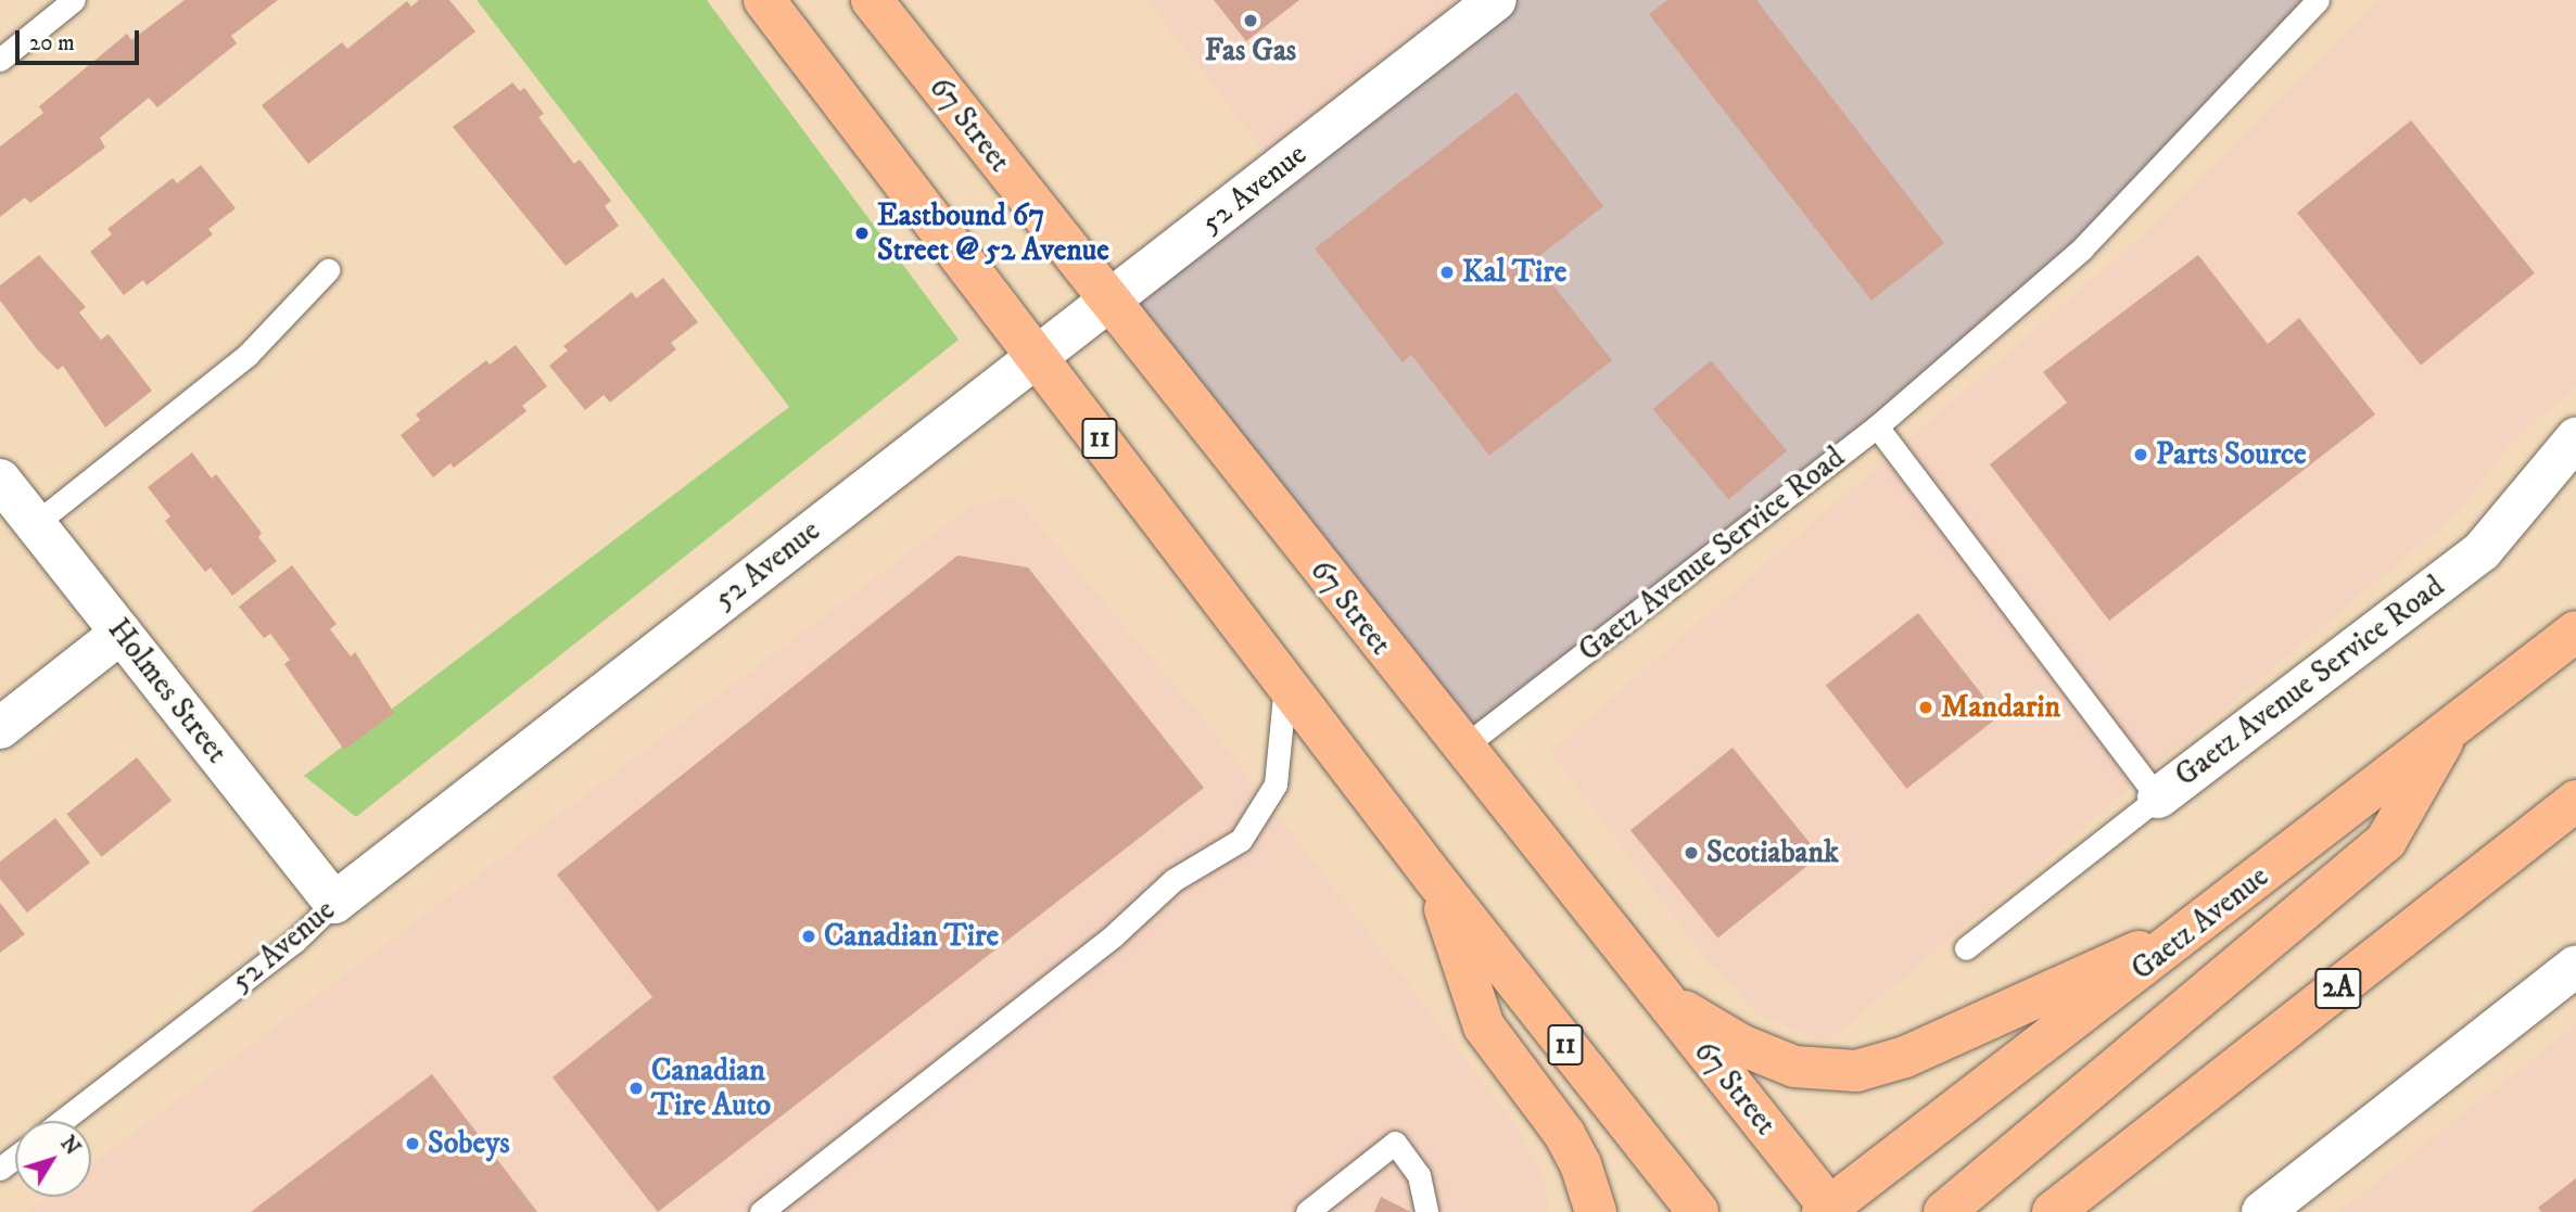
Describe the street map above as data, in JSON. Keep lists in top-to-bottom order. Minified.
{"streets":{"main road":["67 Street","11","Gaetz Avenue","2A"],"street":["52 Avenue","Gaetz Avenue Service Road","Holmes Street"]},"crossings":[["67 Street","52 Avenue"],["67 Street","Gaetz Avenue Service Road"],["67 Street","Gaetz Avenue"],["52 Avenue","11"],["52 Avenue","Holmes Street"]],"places":["Fas Gas","Eastbound 67 Street @ 52 Avenue","Kal Tire","Parts Source","Mandarin","Scotiabank","Canadian Tire","Canadian Tire Auto","Sobeys"],"scale_bar":"20 m","north":"top right"}
